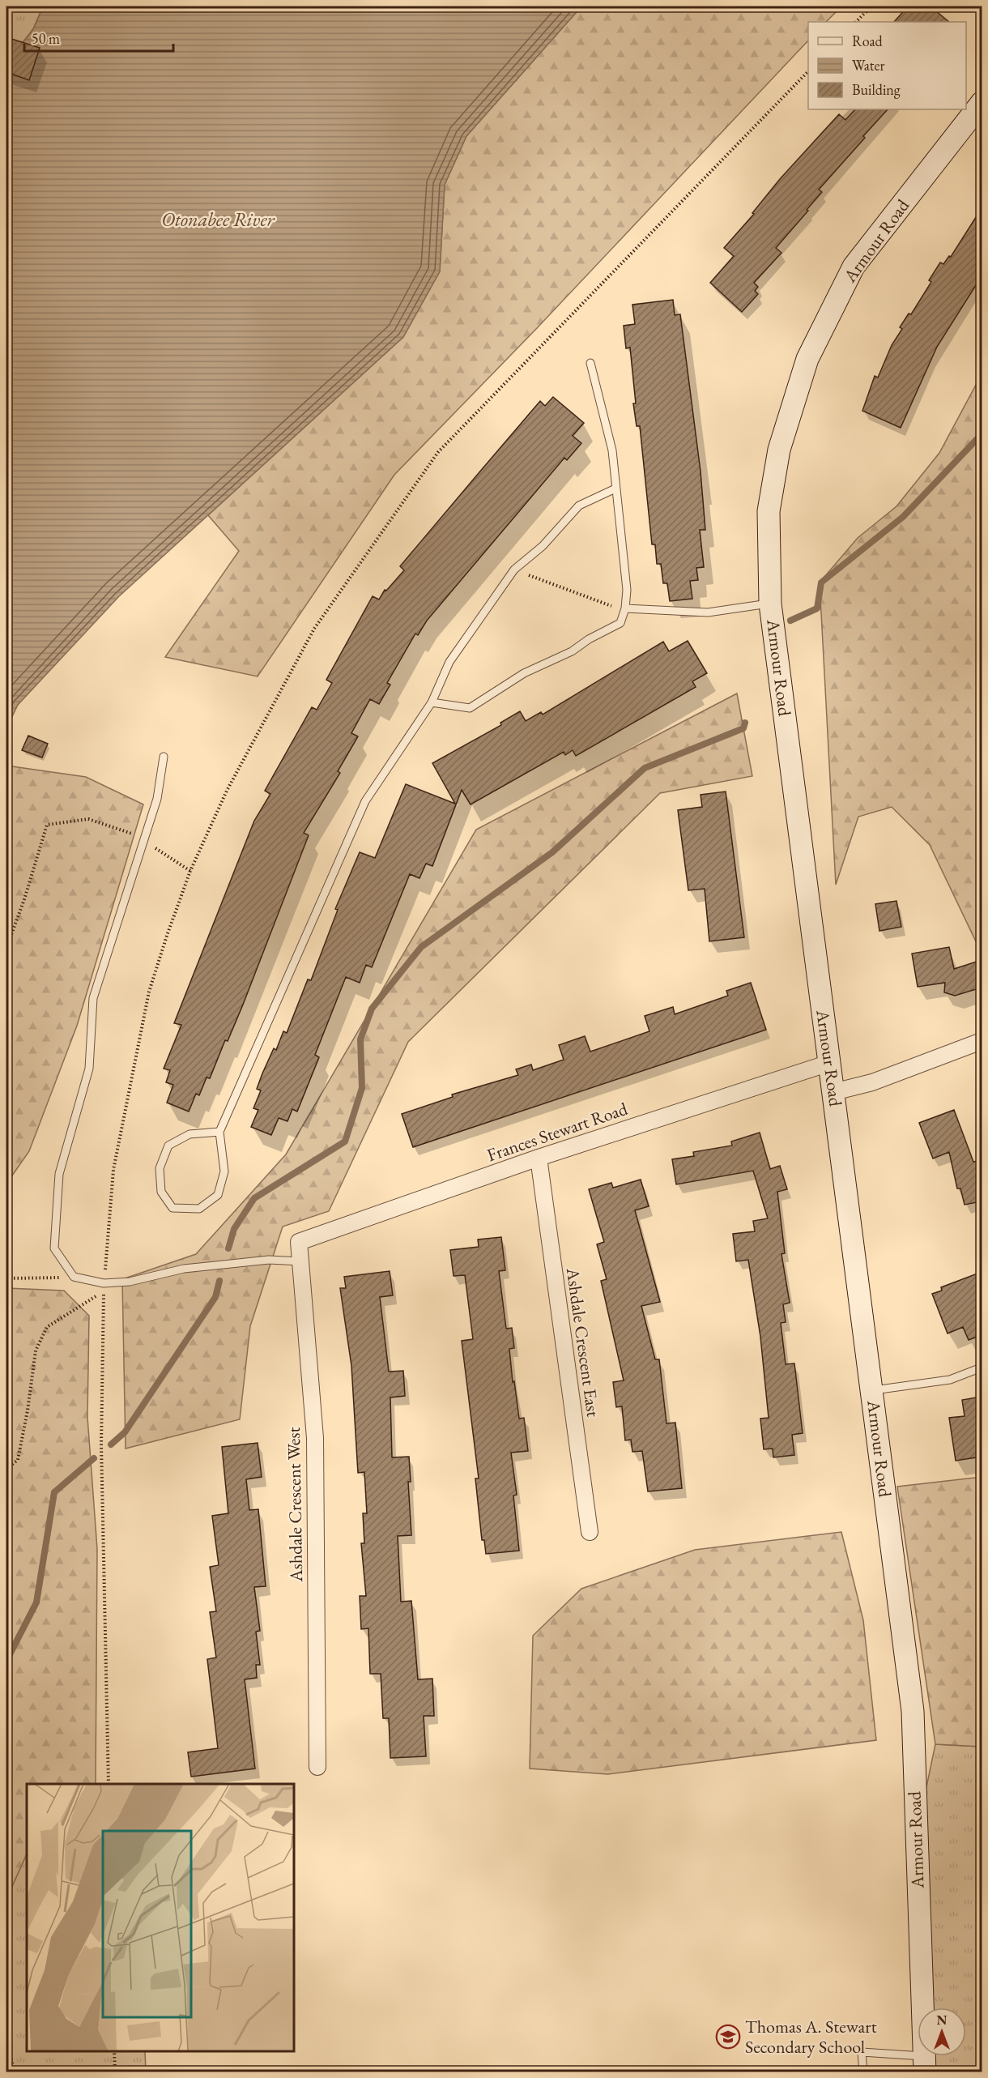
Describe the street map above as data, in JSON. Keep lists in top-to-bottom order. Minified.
{"streets":{"main road":["Armour Road"],"street":["Frances Stewart Road","Ashdale Crescent East","Ashdale Crescent West"]},"crossings":[["Armour Road","Frances Stewart Road"],["Frances Stewart Road","Ashdale Crescent East"],["Frances Stewart Road","Ashdale Crescent West"]],"water":["Otonabee River"],"places":{"school or university":["Thomas A. Stewart Secondary School"]},"legend":["Road","Water","Building"],"scale_bar":"50 m","north":"top"}
